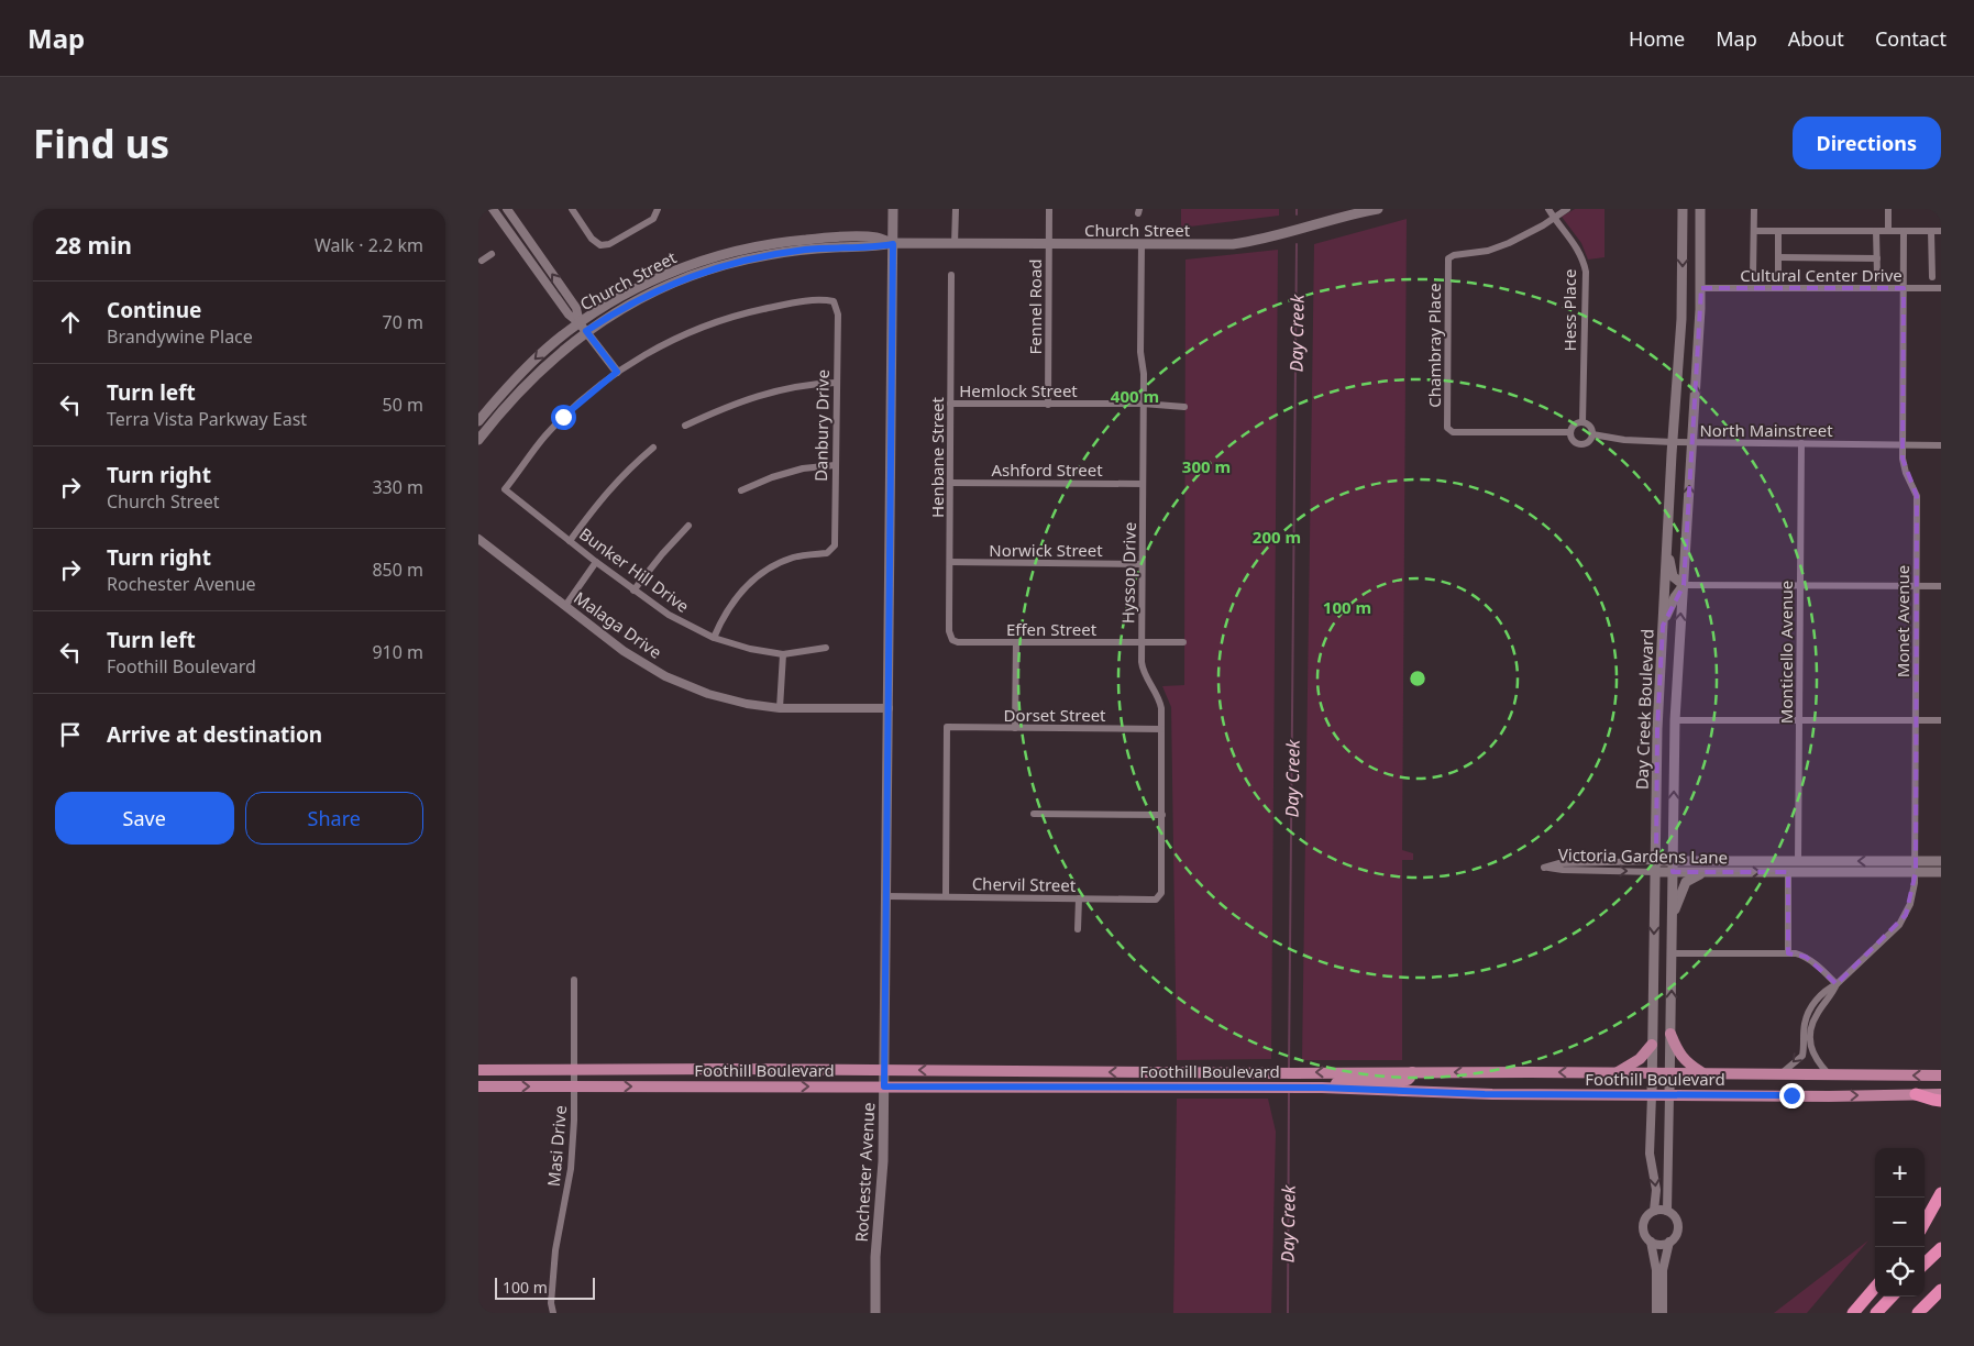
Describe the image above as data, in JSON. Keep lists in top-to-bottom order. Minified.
{"streets":{"main road":["Church Street","Day Creek Boulevard","Victoria Gardens Lane","Foothill Boulevard","Rochester Avenue"],"street":["Cultural Center Drive","Fennel Road","Hess Place","Chambray Place","Hemlock Street","Danbury Drive","North Mainstreet","Henbane Street","Ashford Street","Norwick Street","Bunker Hill Drive","Hyssop Drive","Monet Avenue","Malaga Drive","Effen Street","Monticello Avenue","Dorset Street","Chervil Street","Masi Drive"]},"crossings":[["Church Street","Fennel Road"],["Church Street","Hyssop Drive"],["Church Street","Rochester Avenue"],["Cultural Center Drive","Monet Avenue"],["Cultural Center Drive","Day Creek Boulevard"],["Fennel Road","Hemlock Street"],["Hess Place","Chambray Place"],["Hess Place","North Mainstreet"],["Chambray Place","North Mainstreet"],["Hemlock Street","Henbane Street"],["Hemlock Street","Hyssop Drive"],["Danbury Drive","Bunker Hill Drive"],["North Mainstreet","Monet Avenue"],["North Mainstreet","Monticello Avenue"],["North Mainstreet","Day Creek Boulevard"],["Henbane Street","Ashford Street"],["Henbane Street","Norwick Street"],["Henbane Street","Effen Street"],["Ashford Street","Hyssop Drive"],["Norwick Street","Hyssop Drive"],["Hyssop Drive","Effen Street"],["Hyssop Drive","Dorset Street"],["Hyssop Drive","Chervil Street"],["Monet Avenue","Victoria Gardens Lane"],["Monet Avenue","Foothill Boulevard"],["Malaga Drive","Rochester Avenue"],["Monticello Avenue","Victoria Gardens Lane"],["Day Creek Boulevard","Victoria Gardens Lane"],["Day Creek Boulevard","Foothill Boulevard"],["Dorset Street","Chervil Street"],["Chervil Street","Rochester Avenue"],["Foothill Boulevard","Masi Drive"],["Foothill Boulevard","Rochester Avenue"]],"water":["Day Creek"],"scale_bar":"100 m","page":{"header":"Map","nav":["Home","Map","About","Contact"],"buttons":["Directions",["Save","Share"]],"title":"Find us","heading":["28 min","Walk · 2.2 km"],"list":[["Continue","Brandywine Place","70 m"],["Turn left","Terra Vista Parkway East","50 m"],["Turn right","Church Street","330 m"],["Turn right","Rochester Avenue","850 m"],["Turn left","Foothill Boulevard","910 m"],"Arrive at destination"],"map_buttons":["+","−"],"scale":"100 m"},"rings":["400 m","300 m","200 m","100 m"]}
